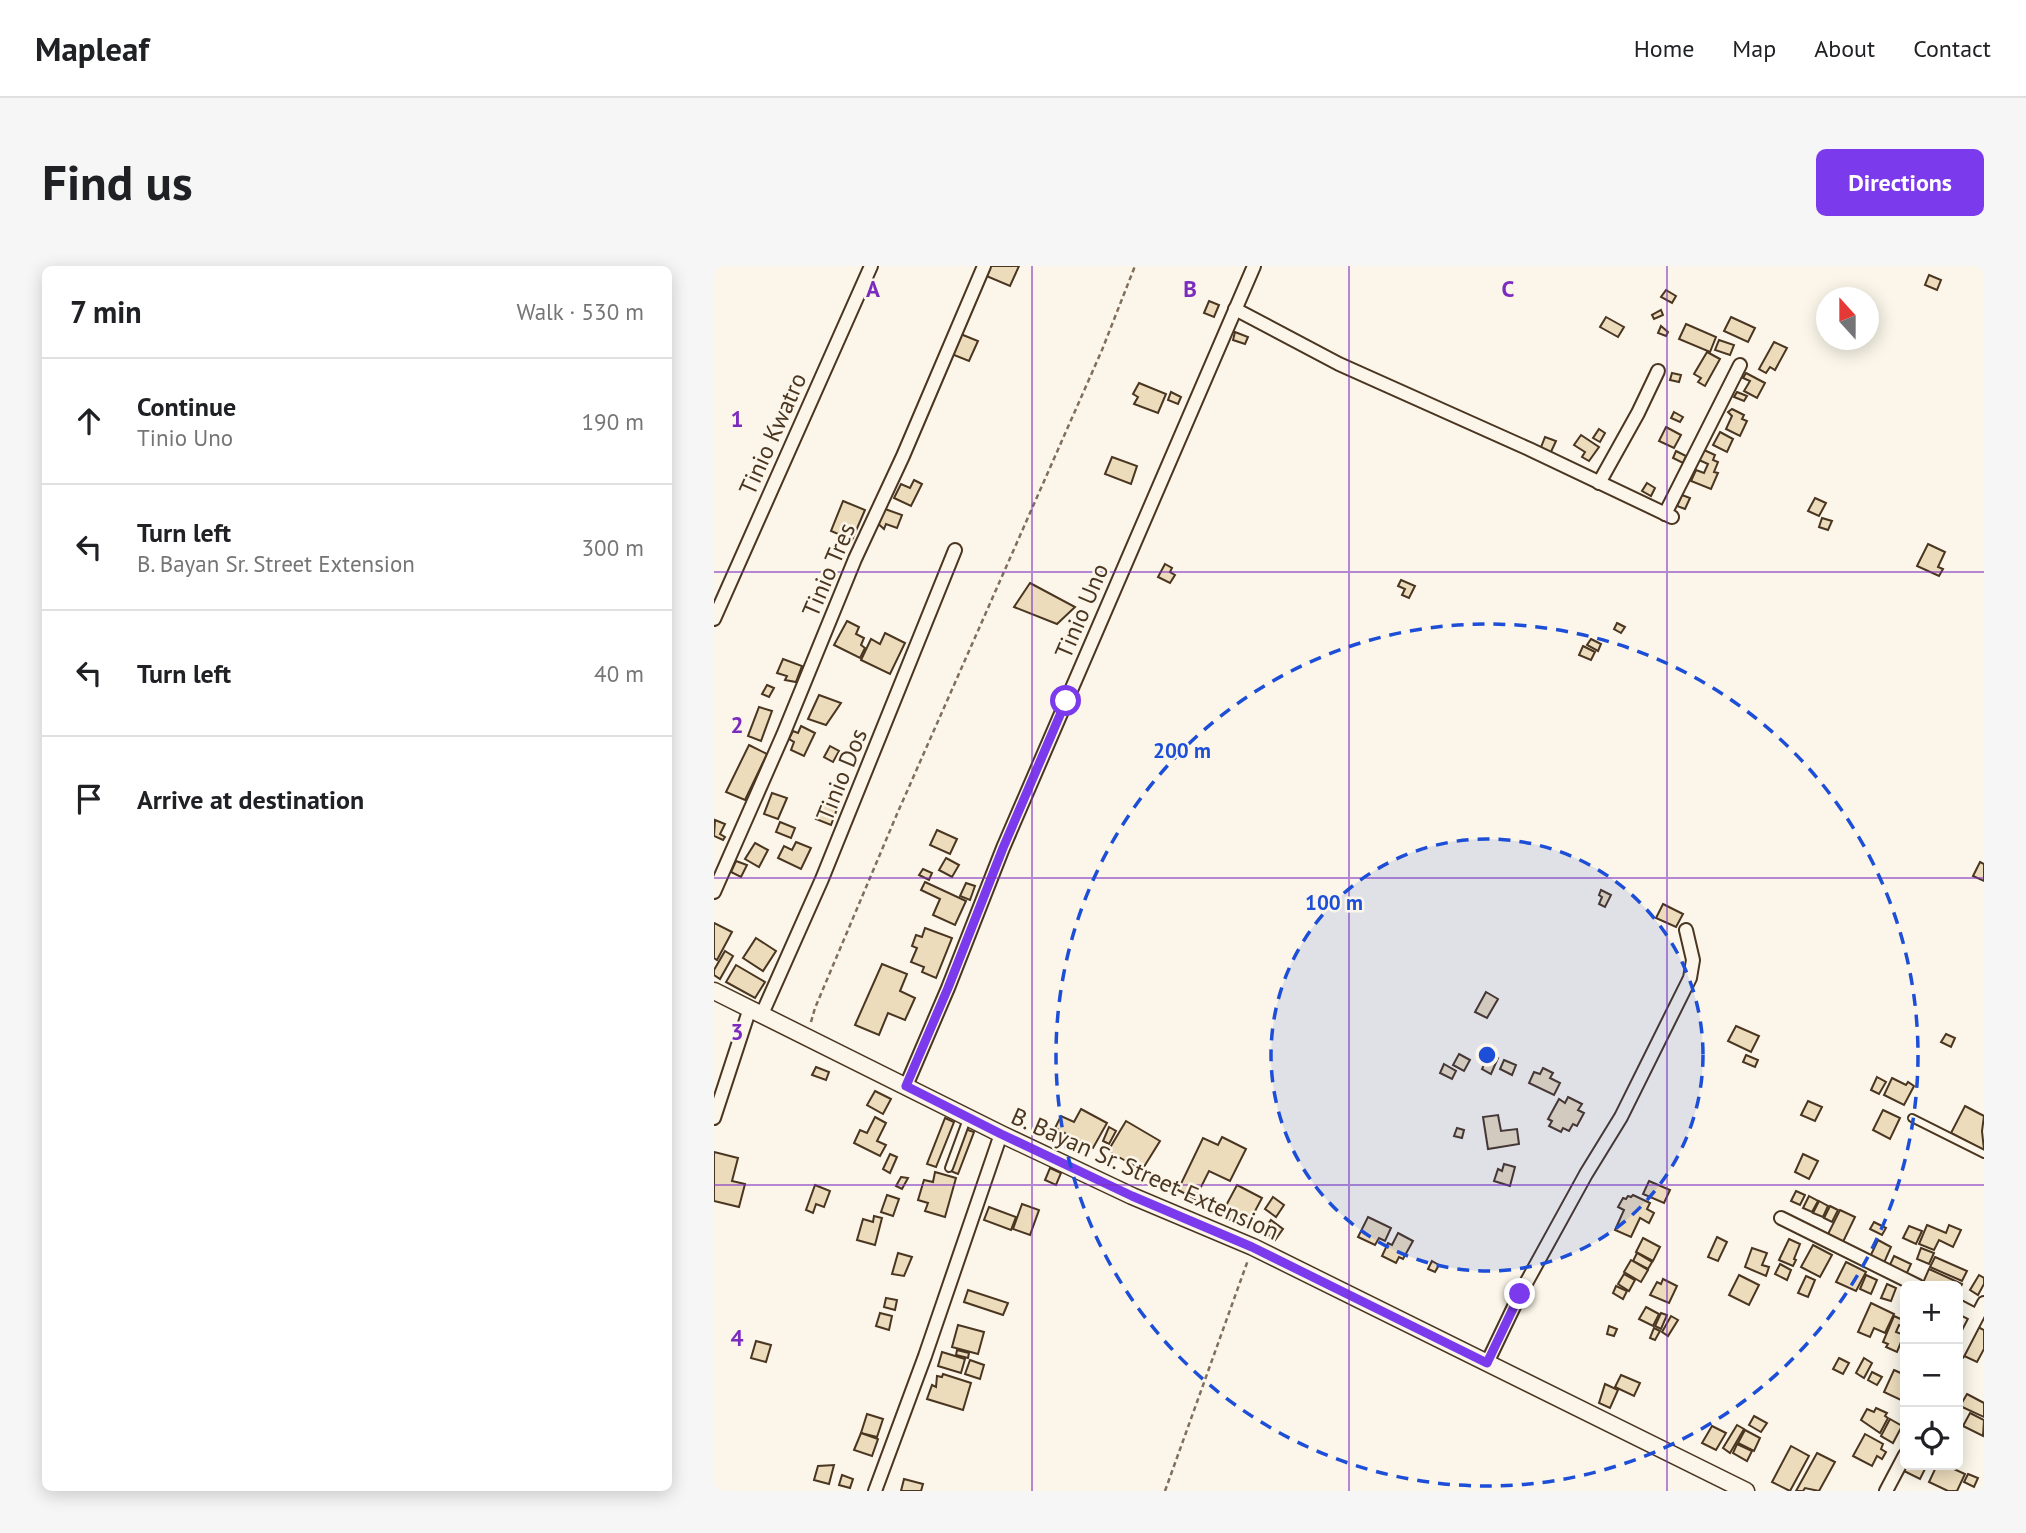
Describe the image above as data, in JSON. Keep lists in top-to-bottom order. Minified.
{"streets":{"street":["Tinio Kwatro","Tinio Tres","Tinio Uno","Tinio Dos","B. Bayan Sr. Street Extension"]},"crossings":[["Tinio Uno","B. Bayan Sr. Street Extension"],["Tinio Dos","B. Bayan Sr. Street Extension"]],"north":"top","page":{"header":"Mapleaf","nav":["Home","Map","About","Contact"],"buttons":"Directions","title":"Find us","heading":["7 min","Walk · 530 m"],"list":[["Continue","Tinio Uno","190 m"],["Turn left","B. Bayan Sr. Street Extension","300 m"],["Turn left","40 m"],"Arrive at destination"],"map_buttons":["+","−"]},"grid":{"columns":["A","B","C"],"rows":["1","2","3","4"]},"rings":["200 m","100 m"]}
